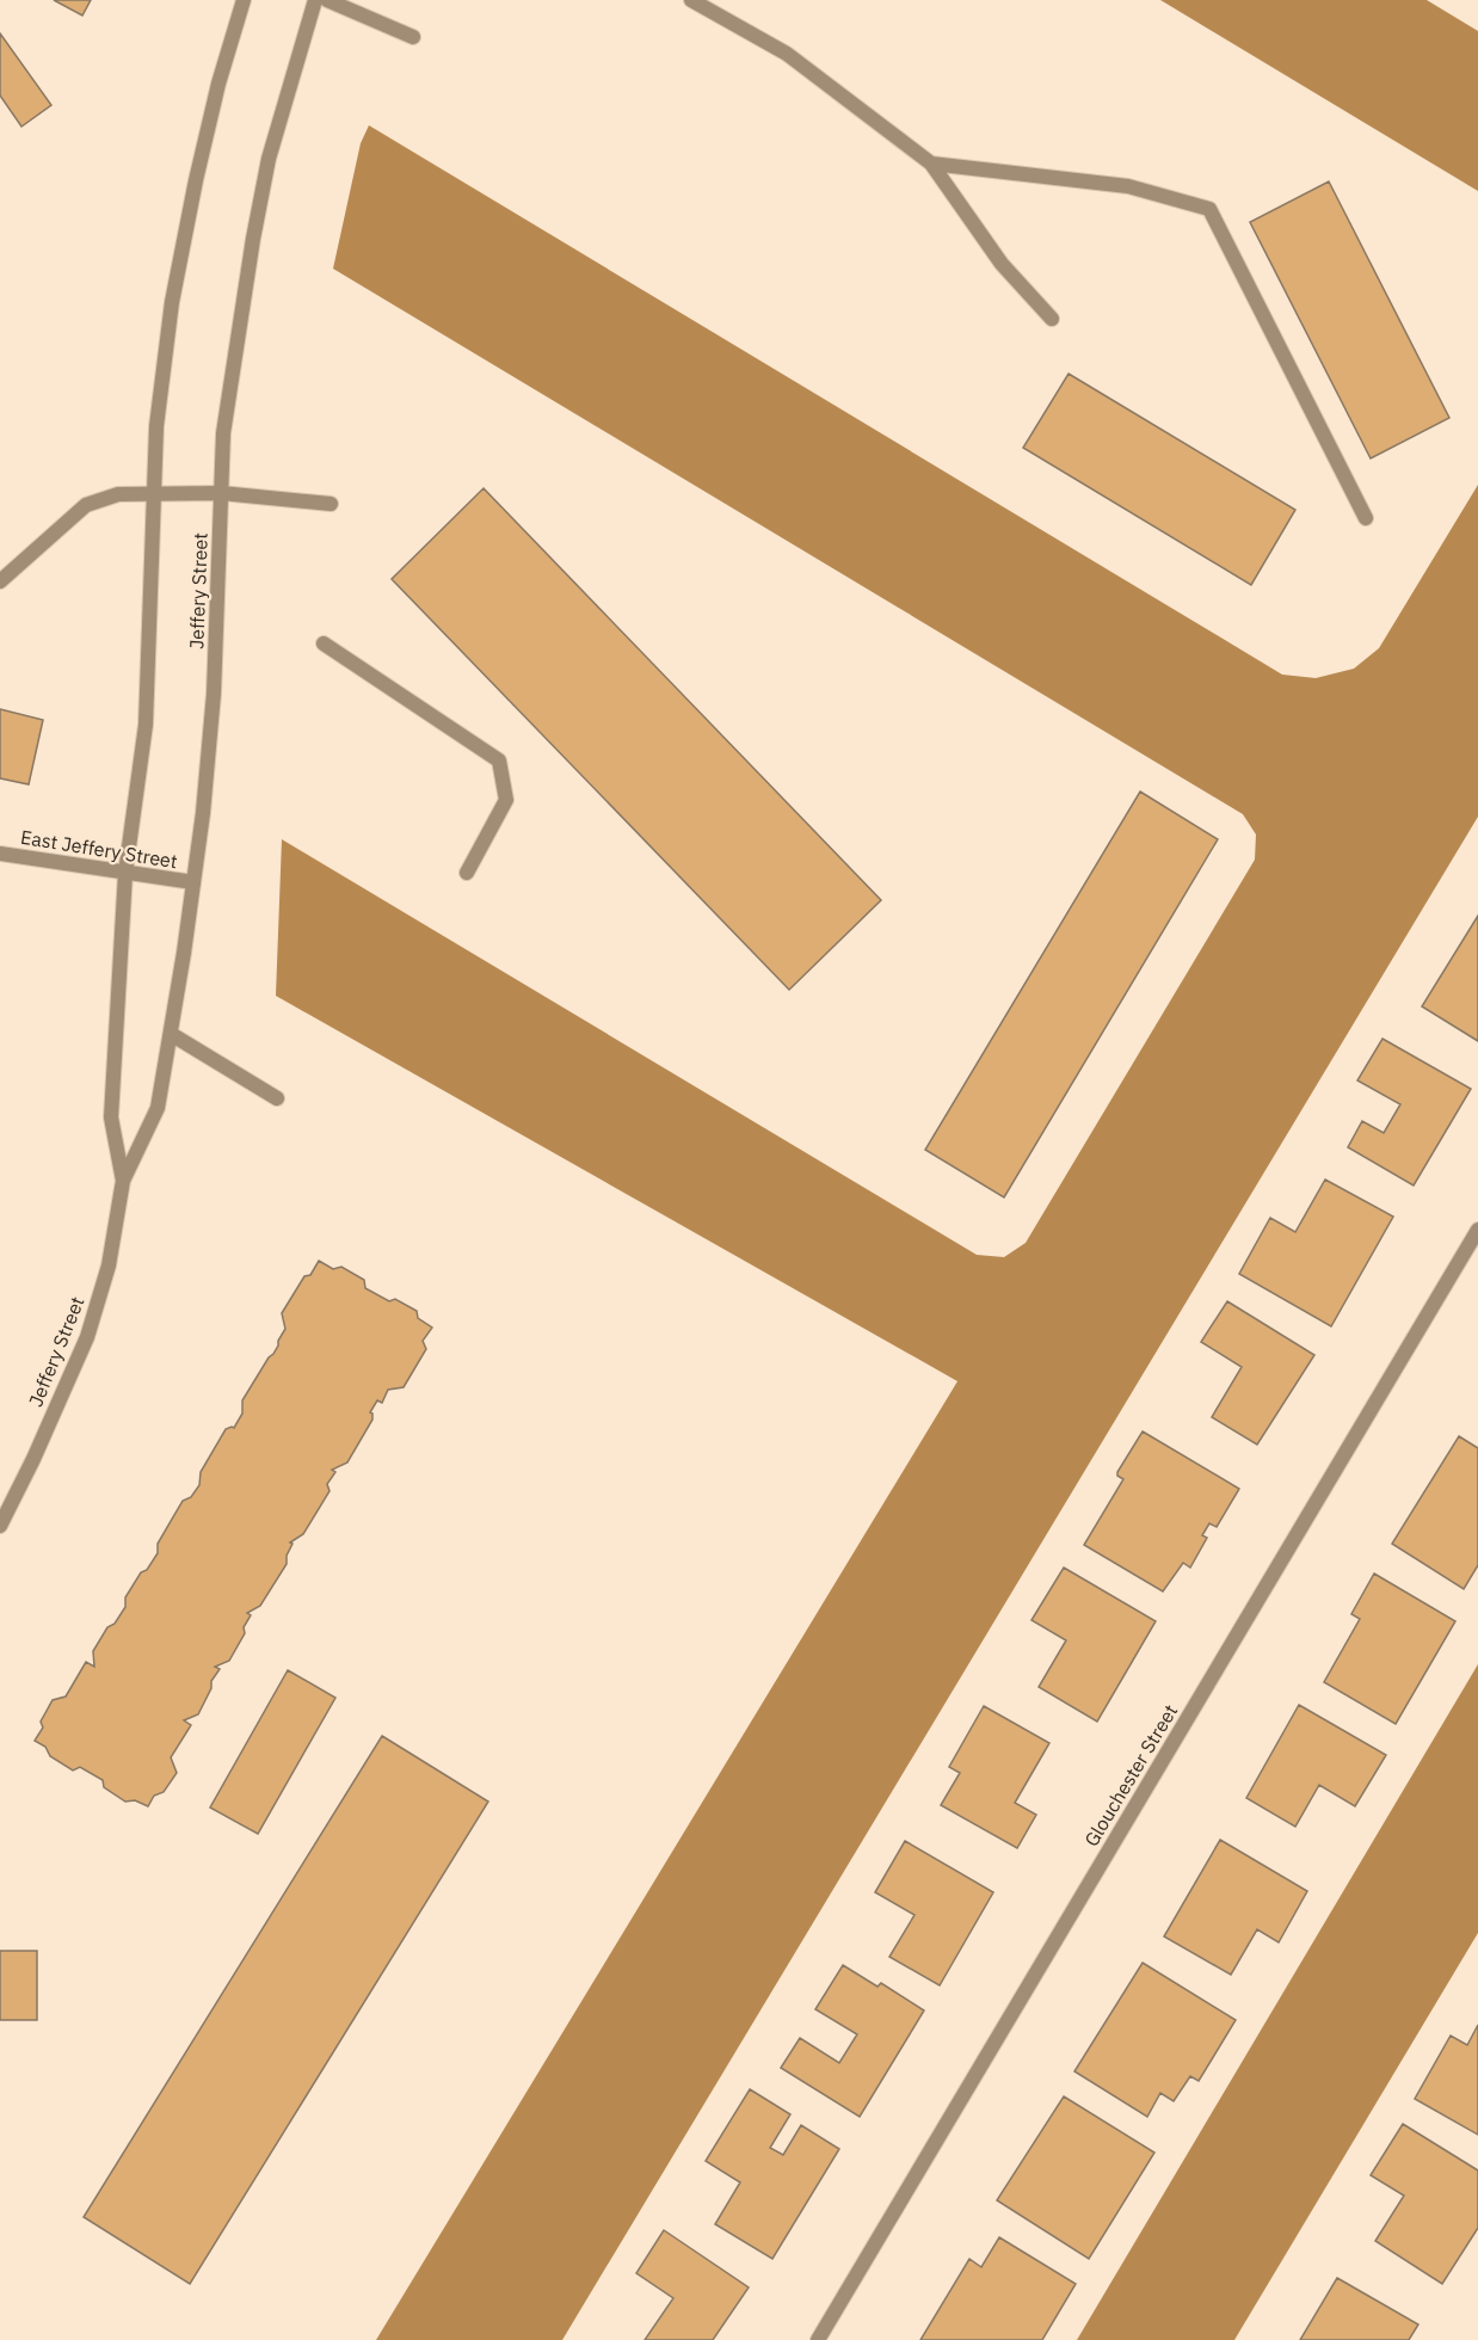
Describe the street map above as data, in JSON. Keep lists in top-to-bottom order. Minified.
{"streets":{"street":["Jeffery Street","East Jeffery Street","Glouchester Street"]},"crossings":[["Jeffery Street","East Jeffery Street"]]}
